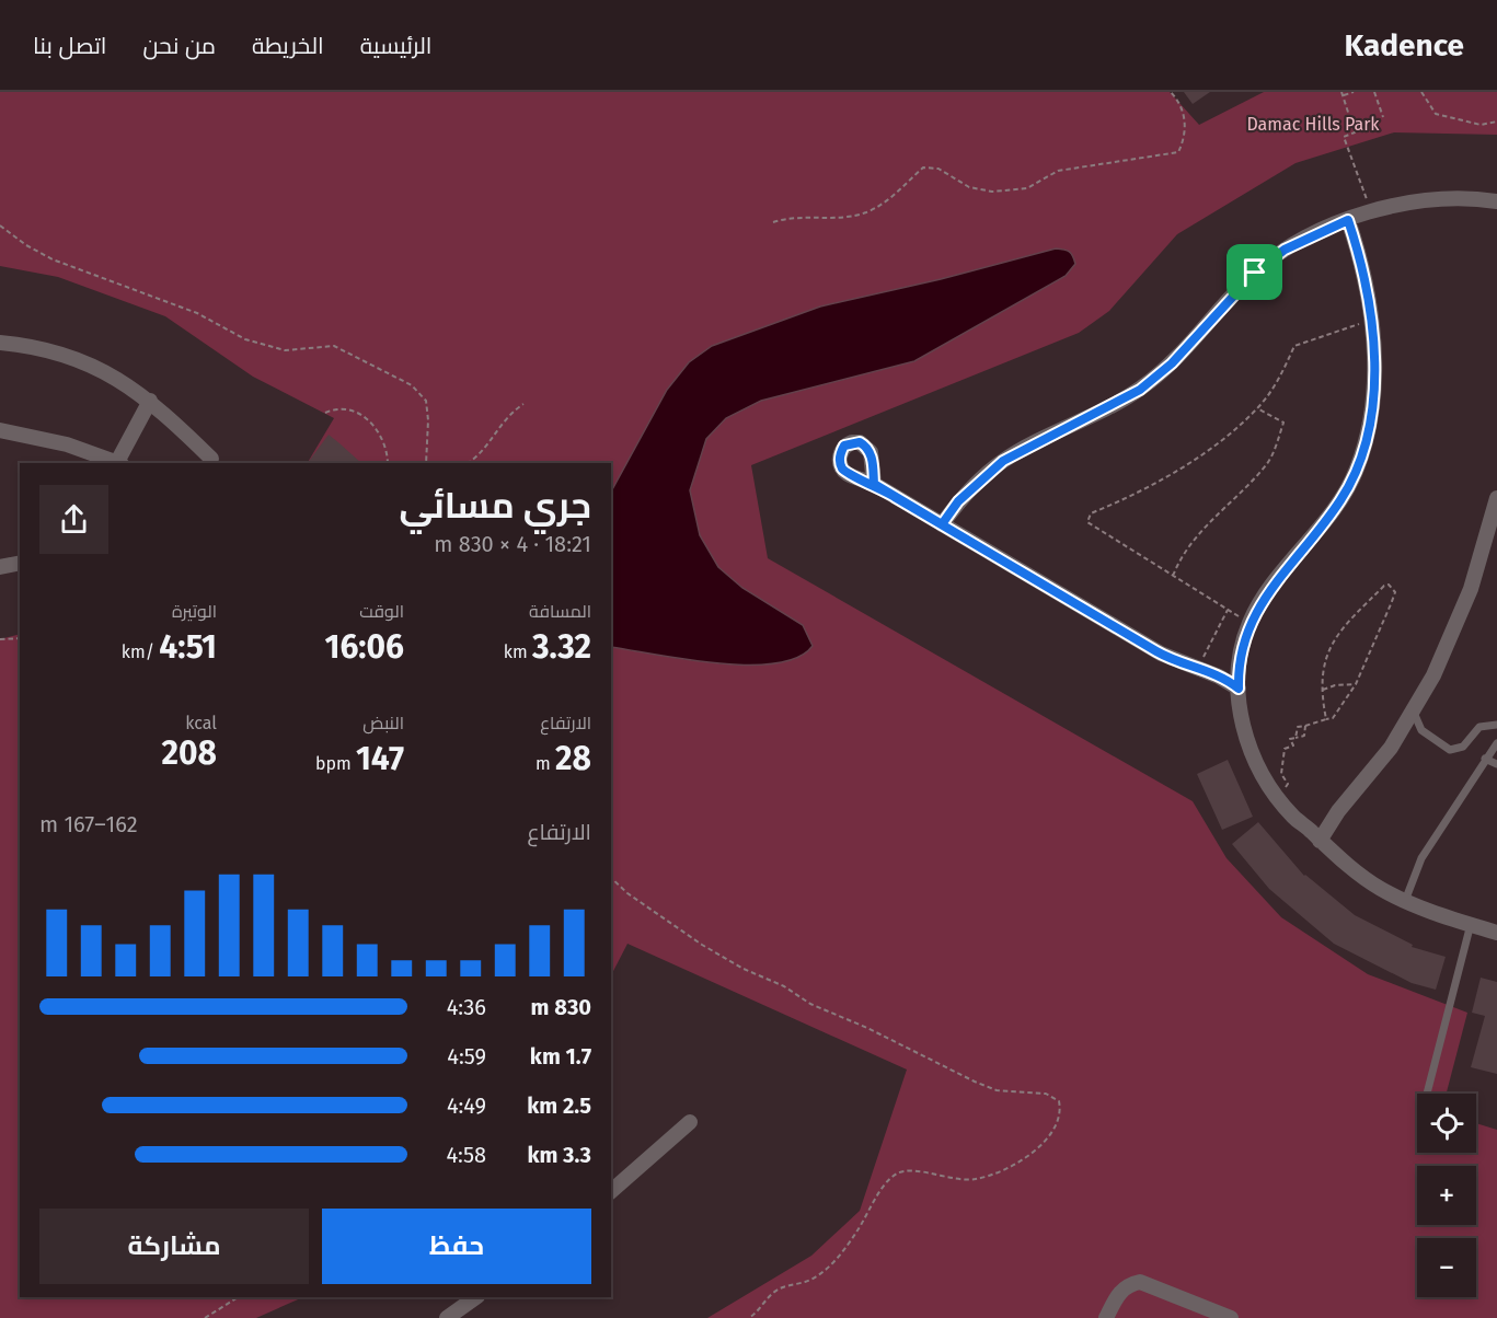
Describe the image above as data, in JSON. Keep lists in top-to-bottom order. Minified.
{"parks":["Damac Hills Park"],"page":{"header":"Kadence","nav":["الرئيسية","الخريطة","من نحن","اتصل بنا"],"heading":["جري مسائي","18:21 · 4 × 830 m"],"stats":[["المسافة","3.32 km"],["الوقت","16:06"],["الوتيرة","4:51 /km"],["الارتفاع","28 m"],["النبض","147 bpm"],["kcal","208"]],"chart":["الارتفاع","162–167 m"],"list":[{"name":"830 m","note":"4:36"},{"name":"1.7 km","note":"4:59"},{"name":"2.5 km","note":"4:49"},{"name":"3.3 km","note":"4:58"}],"map_buttons":["+","−"],"buttons":["حفظ","مشاركة"]}}
